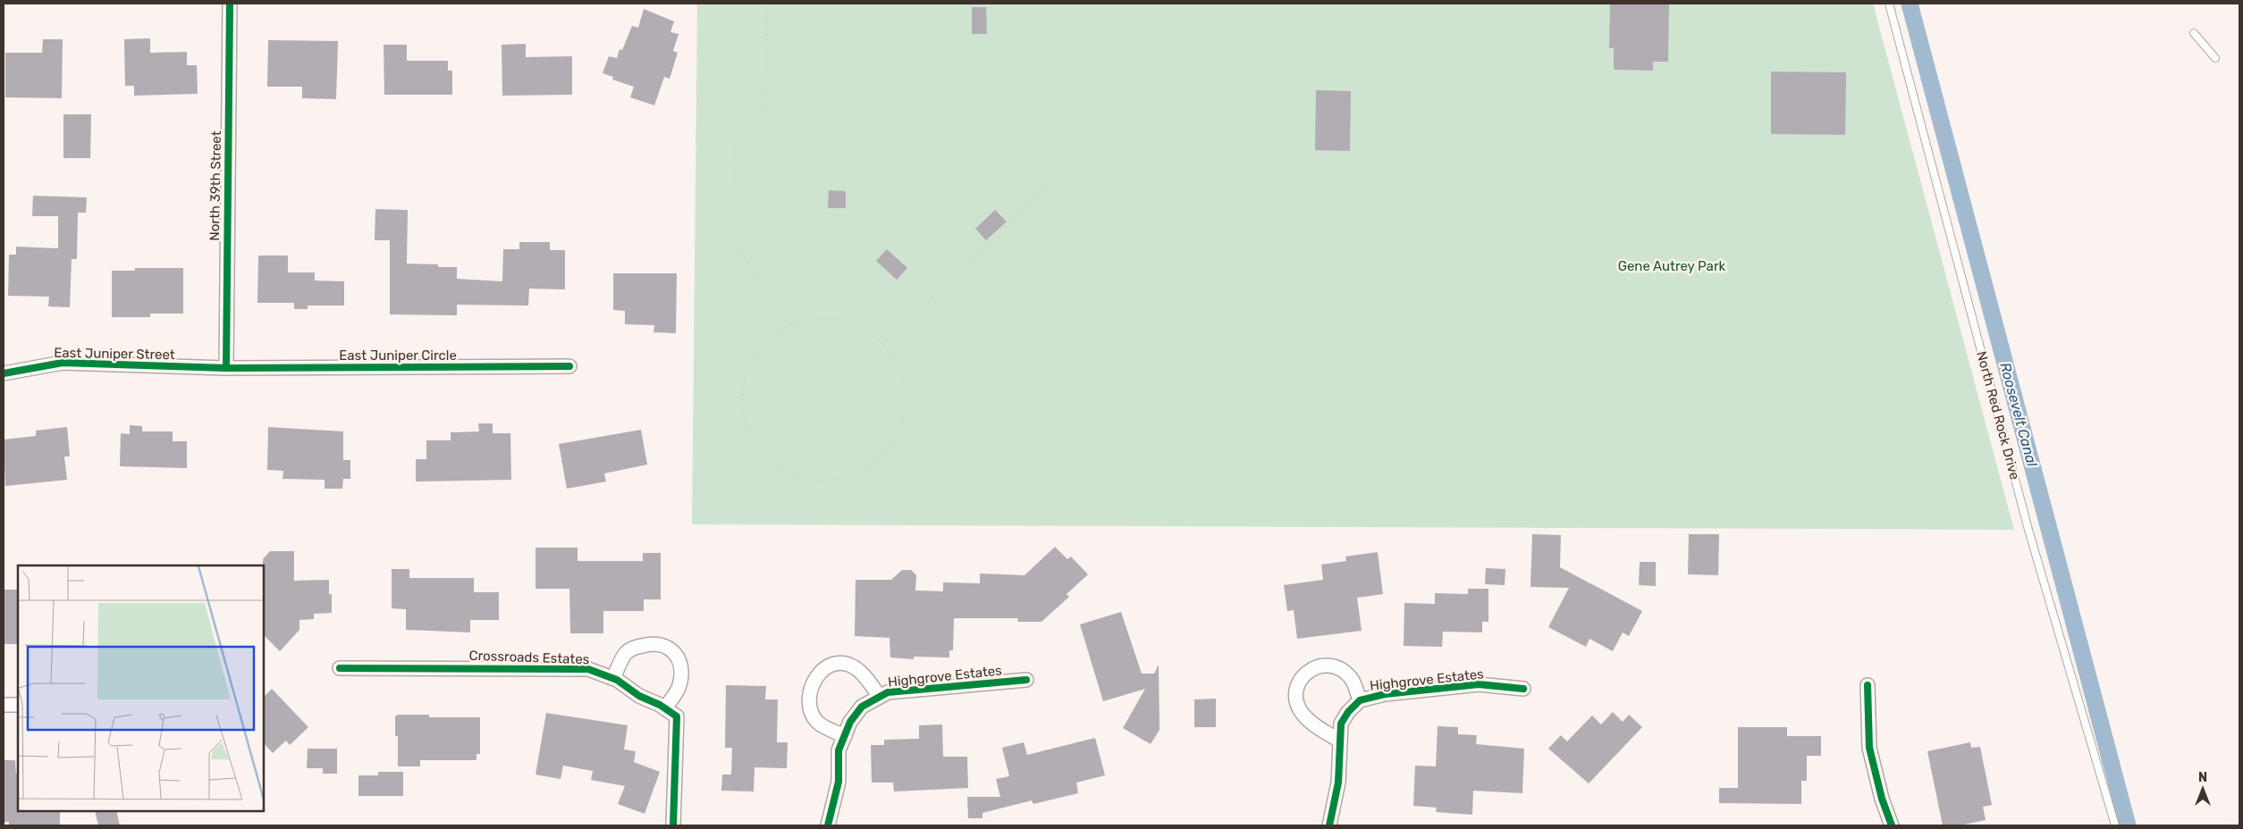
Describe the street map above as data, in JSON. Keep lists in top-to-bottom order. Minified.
{"streets":{"street":["North 39th Street","East Juniper Street","East Juniper Circle","Crossroads Estates","Highgrove Estates"],"lane":["North Red Rock Drive"]},"crossings":[["North 39th Street","East Juniper Street"],["North 39th Street","East Juniper Circle"],["East Juniper Street","East Juniper Circle"]],"water":["Roosevelt Canal"],"parks":["Gene Autrey Park"],"north":"top"}
